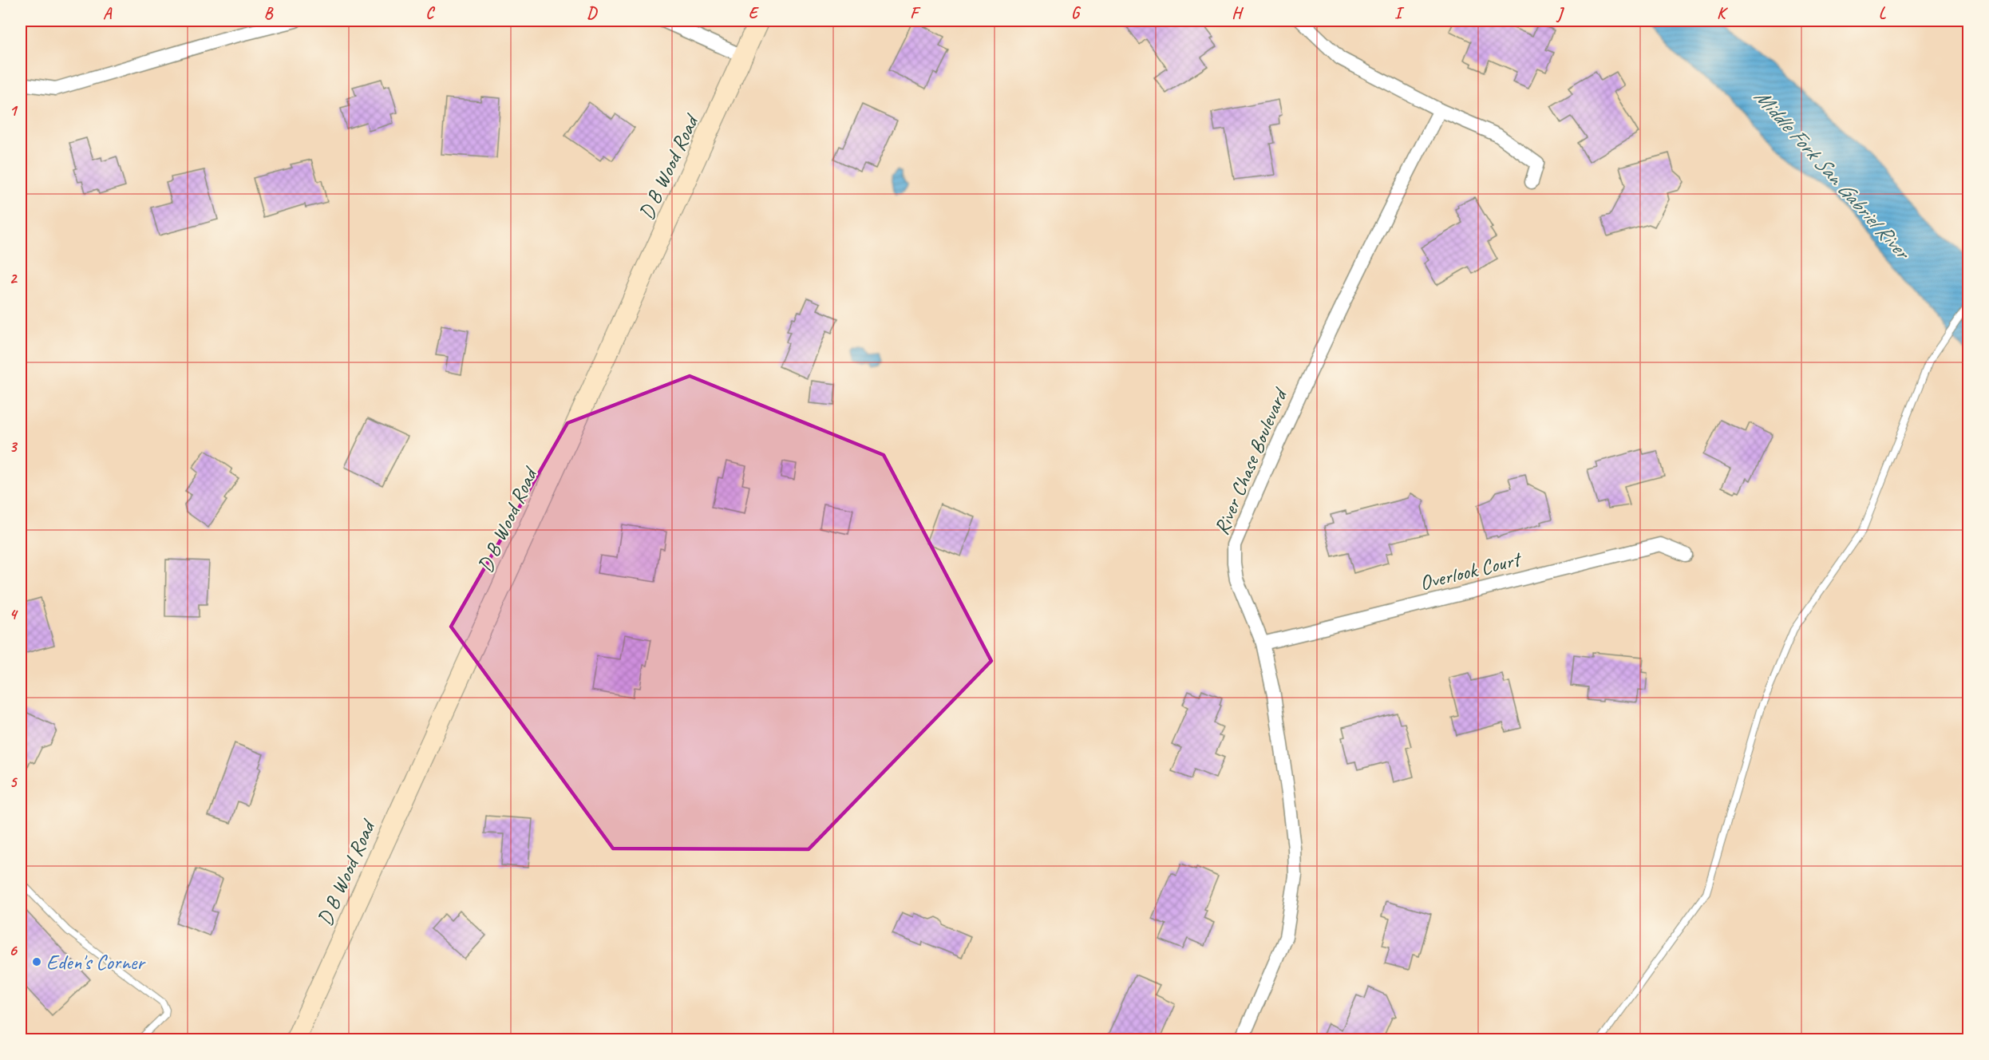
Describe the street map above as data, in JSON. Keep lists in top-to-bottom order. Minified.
{"streets":{"main road":["D B Wood Road"],"street":["River Chase Boulevard","Overlook Court"]},"crossings":[["River Chase Boulevard","Overlook Court"]],"water":["Middle Fork San Gabriel River"],"places":["Eden's Corner"],"grid":{"columns":["A","B","C","D","E","F","G","H","I","J","K","L"],"rows":["1","2","3","4","5","6"]}}
